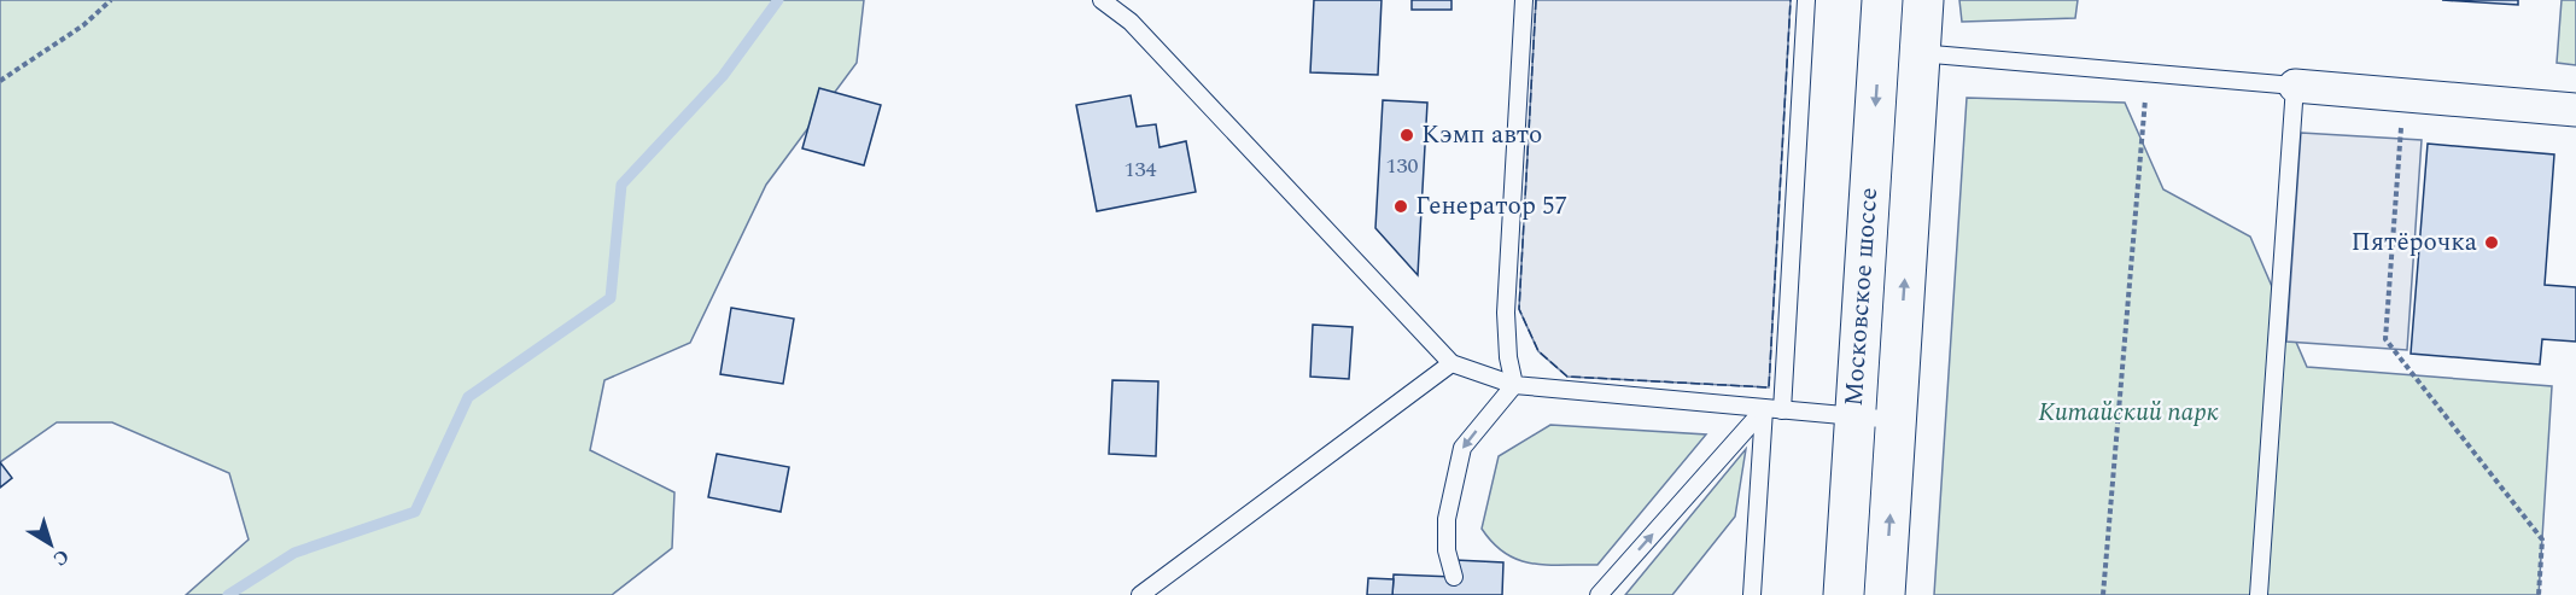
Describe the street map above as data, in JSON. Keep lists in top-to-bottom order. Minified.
{"streets":{"main road":["Московское шоссе"]},"parks":["Китайский парк"],"places":["Кэмп авто","Генератор 57","Пятёрочка"],"house_numbers":["130","134"],"north":"bottom right"}
